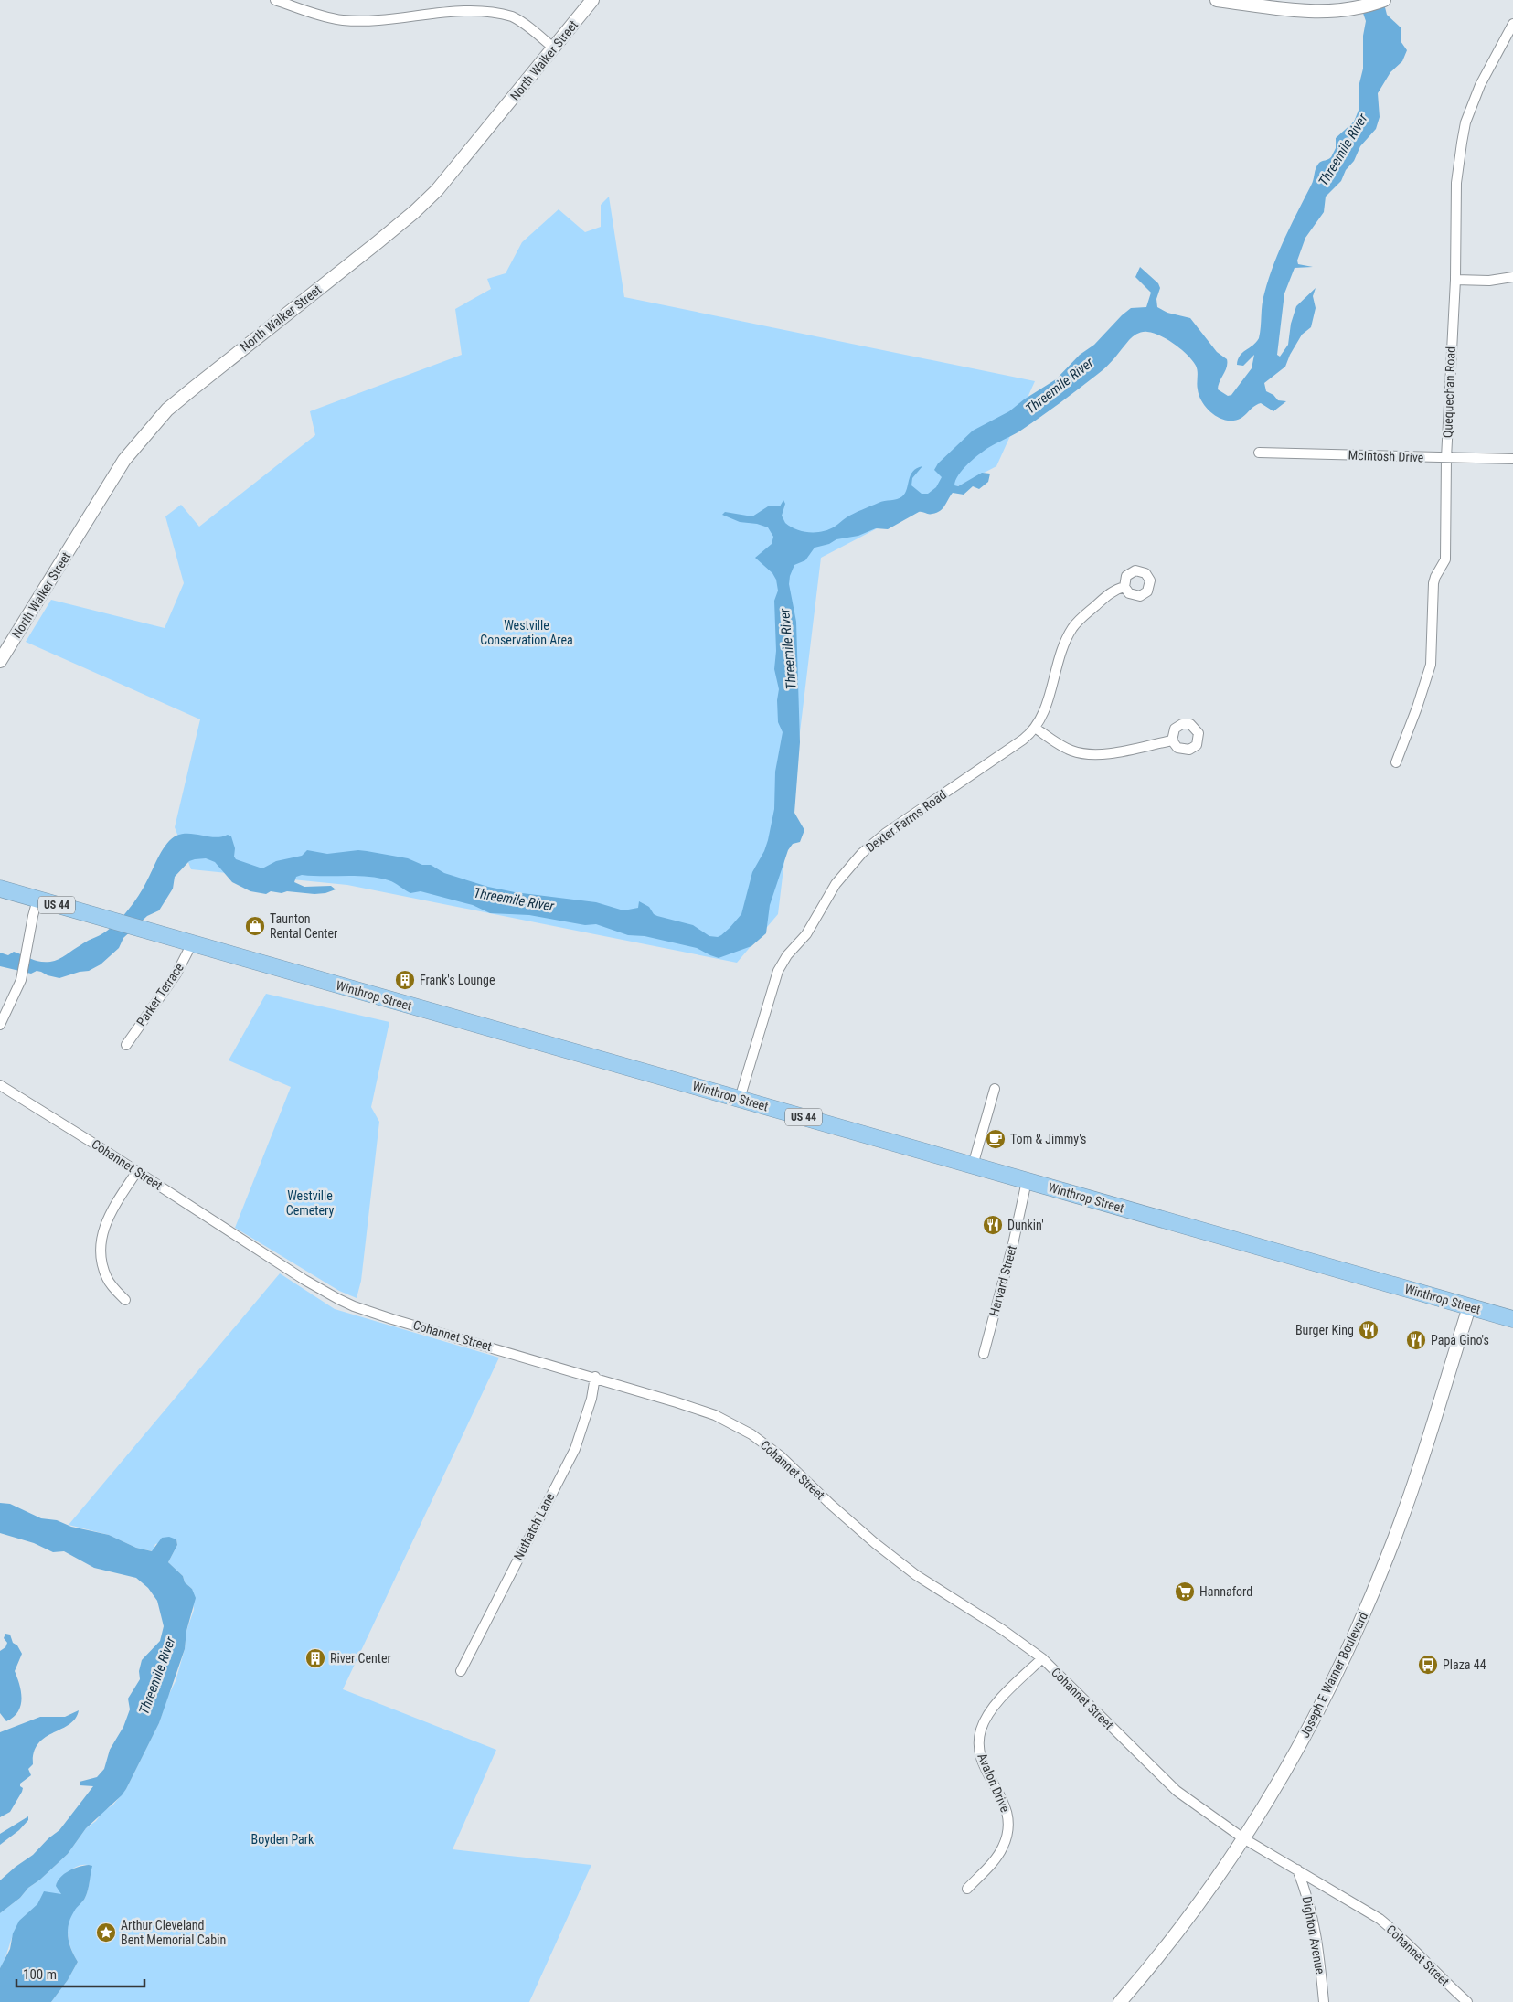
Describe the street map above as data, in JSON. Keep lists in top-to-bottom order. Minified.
{"streets":{"highway":["US 44","Winthrop Street"],"main road":["North Walker Street","Joseph E Warner Boulevard"],"street":["Quequechan Road","McIntosh Drive","Dexter Farms Road","Parker Terrace","Cohannet Street","Harvard Street","Nuthatch Lane","Avalon Drive","Dighton Avenue"]},"crossings":[["Quequechan Road","McIntosh Drive"],["Dexter Farms Road","Winthrop Street"],["Parker Terrace","Winthrop Street"],["Winthrop Street","Harvard Street"],["Winthrop Street","Joseph E Warner Boulevard"],["Cohannet Street","Nuthatch Lane"],["Cohannet Street","Joseph E Warner Boulevard"],["Cohannet Street","Avalon Drive"],["Cohannet Street","Dighton Avenue"]],"water":["Threemile River"],"parks":["Westville Conservation Area","Westville Cemetery","Boyden Park"],"places":{"shop":["Taunton Rental Center"],"building":["Frank's Lounge","River Center"],"cafe":["Tom & Jimmy's"],"restaurant":["Dunkin'","Burger King","Papa Gino's"],"supermarket":["Hannaford"],"bus stop":["Plaza 44"],"place":["Arthur Cleveland Bent Memorial Cabin"]},"scale_bar":"100 m"}
